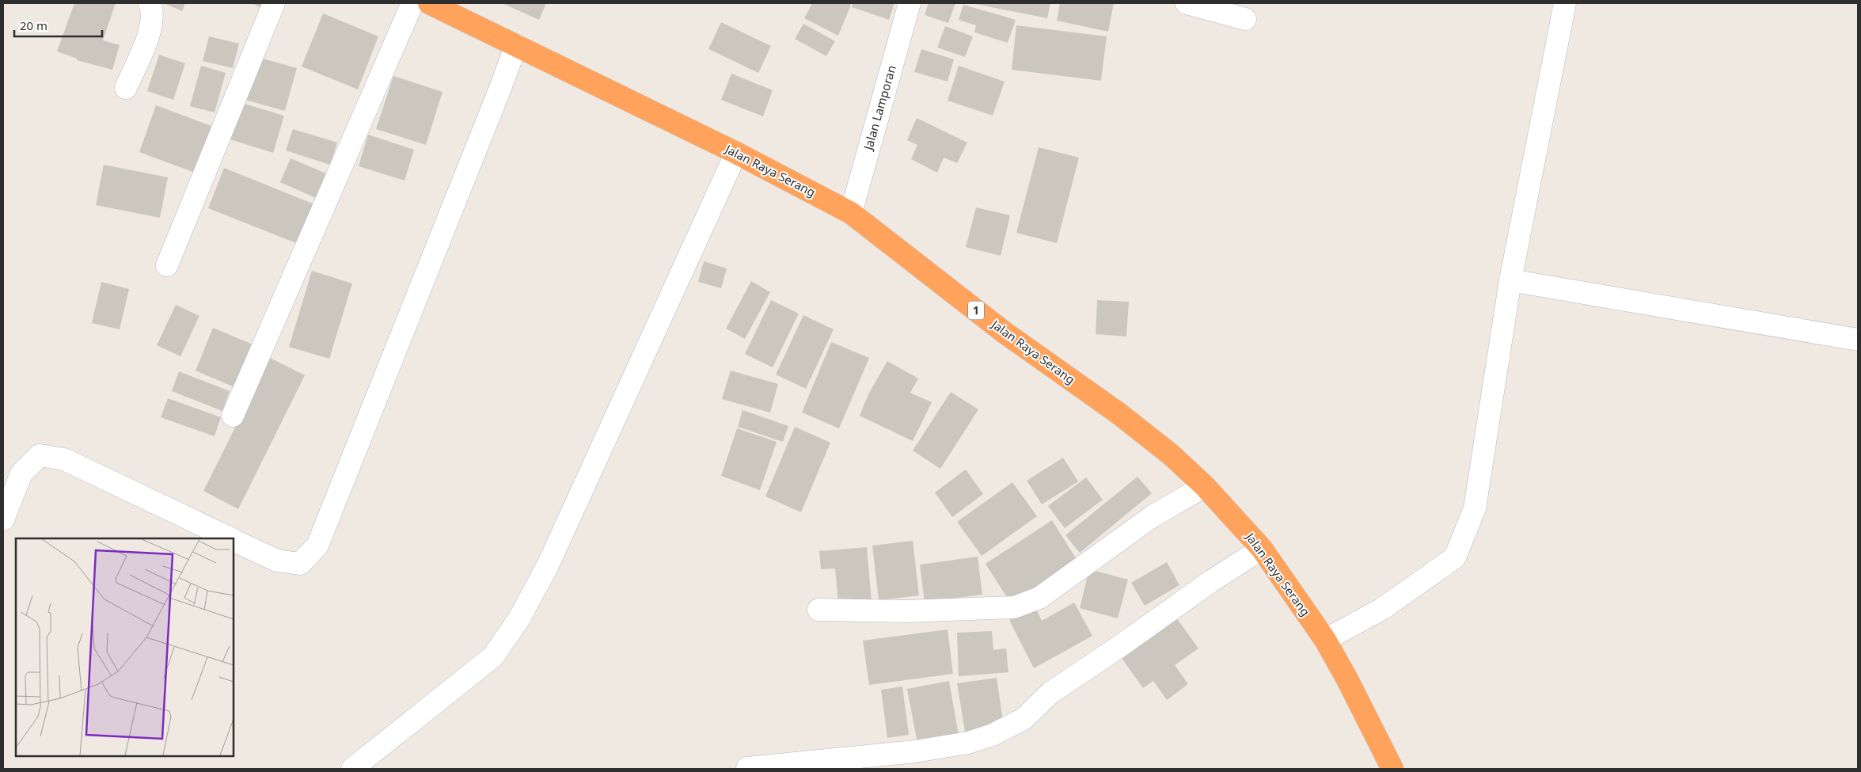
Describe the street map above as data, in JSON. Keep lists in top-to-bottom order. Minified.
{"streets":{"highway":["Jalan Raya Serang","1"],"street":["Jalan Lamporan"]},"crossings":[["Jalan Lamporan","Jalan Raya Serang"]],"scale_bar":"20 m"}
